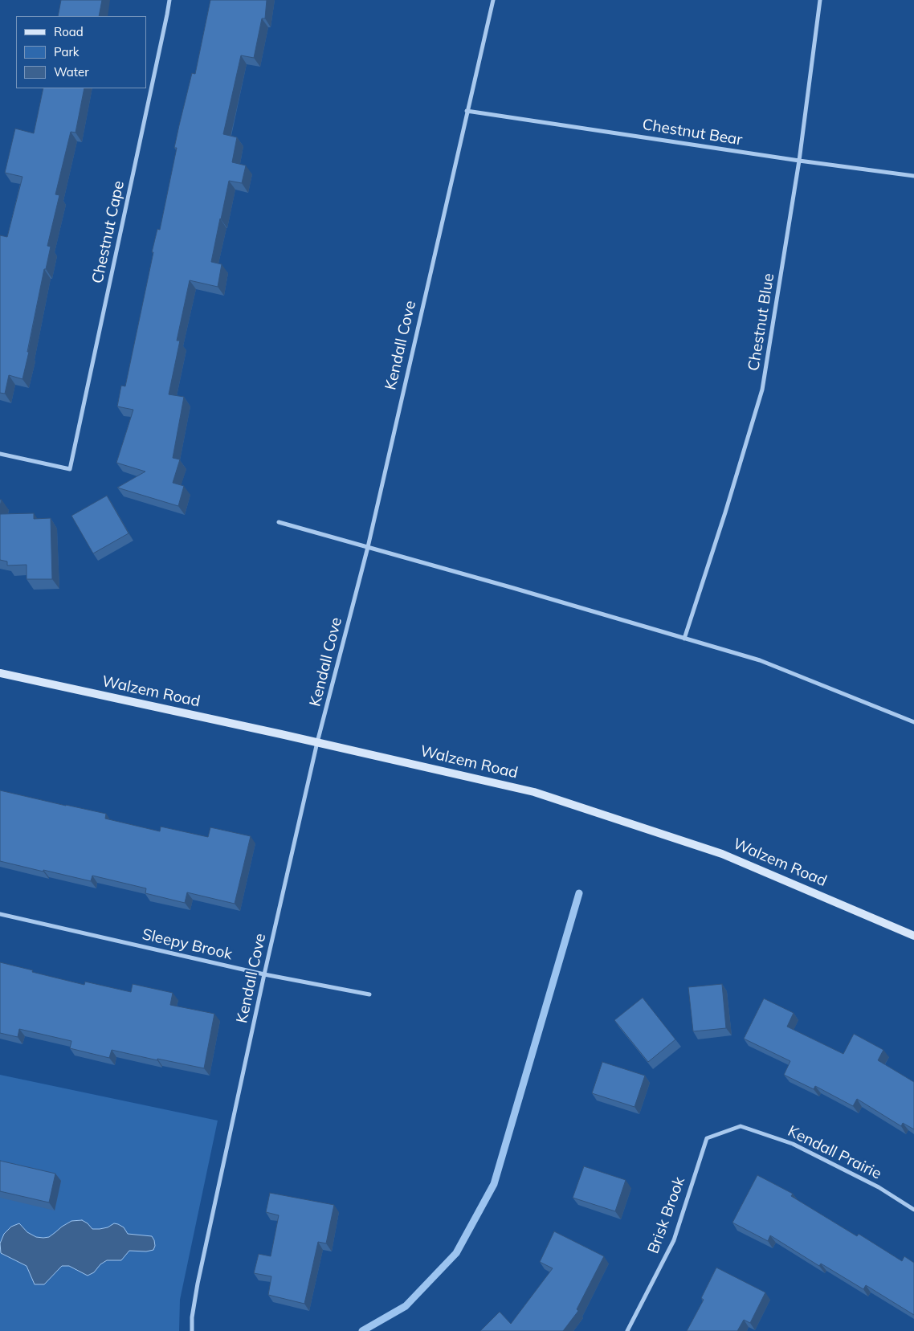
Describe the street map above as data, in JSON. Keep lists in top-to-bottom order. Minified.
{"streets":{"street":["Chestnut Bear","Chestnut Cape","Chestnut Blue","Kendall Cove","Walzem Road","Sleepy Brook","Kendall Prairie","Brisk Brook"]},"crossings":[["Chestnut Bear","Chestnut Blue"],["Chestnut Bear","Kendall Cove"],["Kendall Cove","Walzem Road"],["Kendall Cove","Sleepy Brook"],["Kendall Prairie","Brisk Brook"]],"legend":["Road","Park","Water"]}
